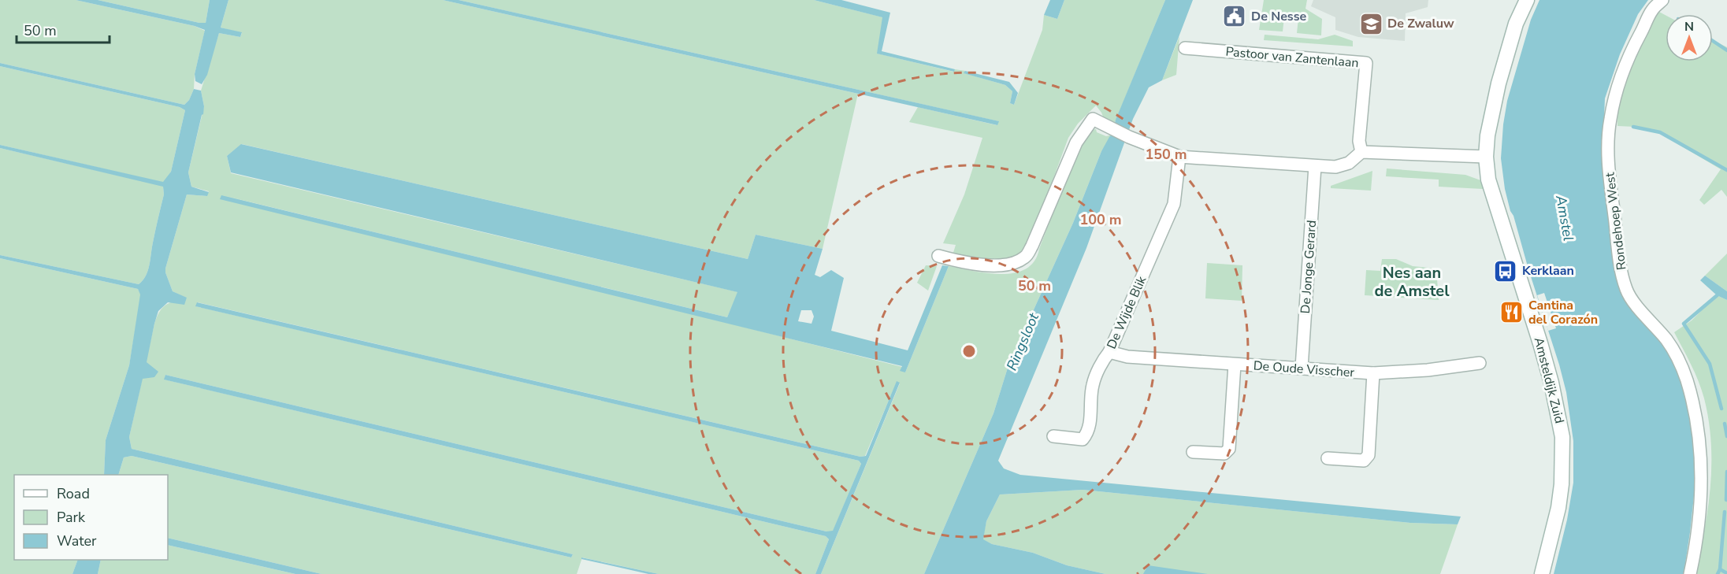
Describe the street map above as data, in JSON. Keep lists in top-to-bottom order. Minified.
{"streets":{"street":["Pastoor van Zantenlaan","Rondehoep West","De Jonge Gerard","De Wijde Blik","De Oude Visscher","Amsteldijk Zuid"]},"crossings":[["De Jonge Gerard","De Oude Visscher"],["De Wijde Blik","De Oude Visscher"]],"districts":["Nes aan de Amstel"],"water":["Amstel","Ringsloot"],"places":{"public building":["De Nesse"],"school or university":["De Zwaluw"],"bus stop":["Kerklaan"],"restaurant":["Cantina del Corazón"]},"legend":["Road","Park","Water"],"scale_bar":"50 m","north":"top","rings":["150 m","100 m","50 m"]}
